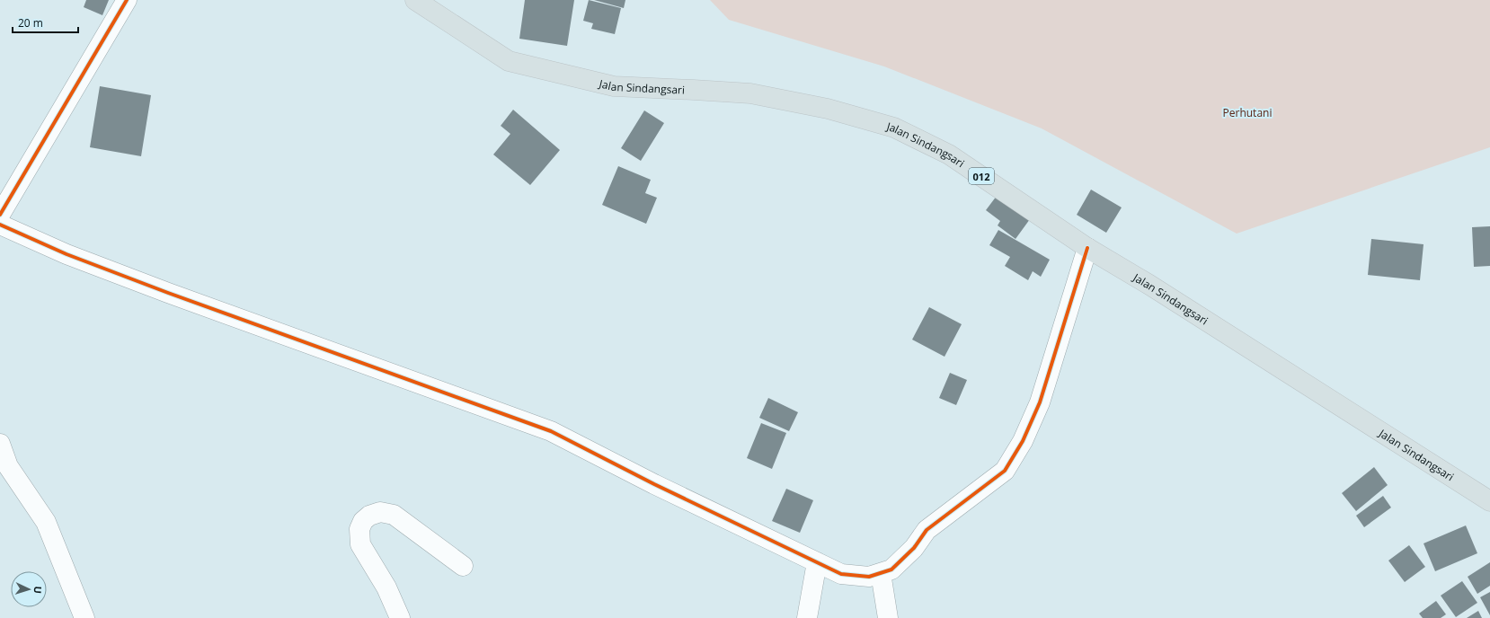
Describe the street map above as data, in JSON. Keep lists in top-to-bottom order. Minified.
{"streets":{"main road":["Jalan Sindangsari","012"]},"parks":["Perhutani"],"scale_bar":"20 m","north":"right"}
